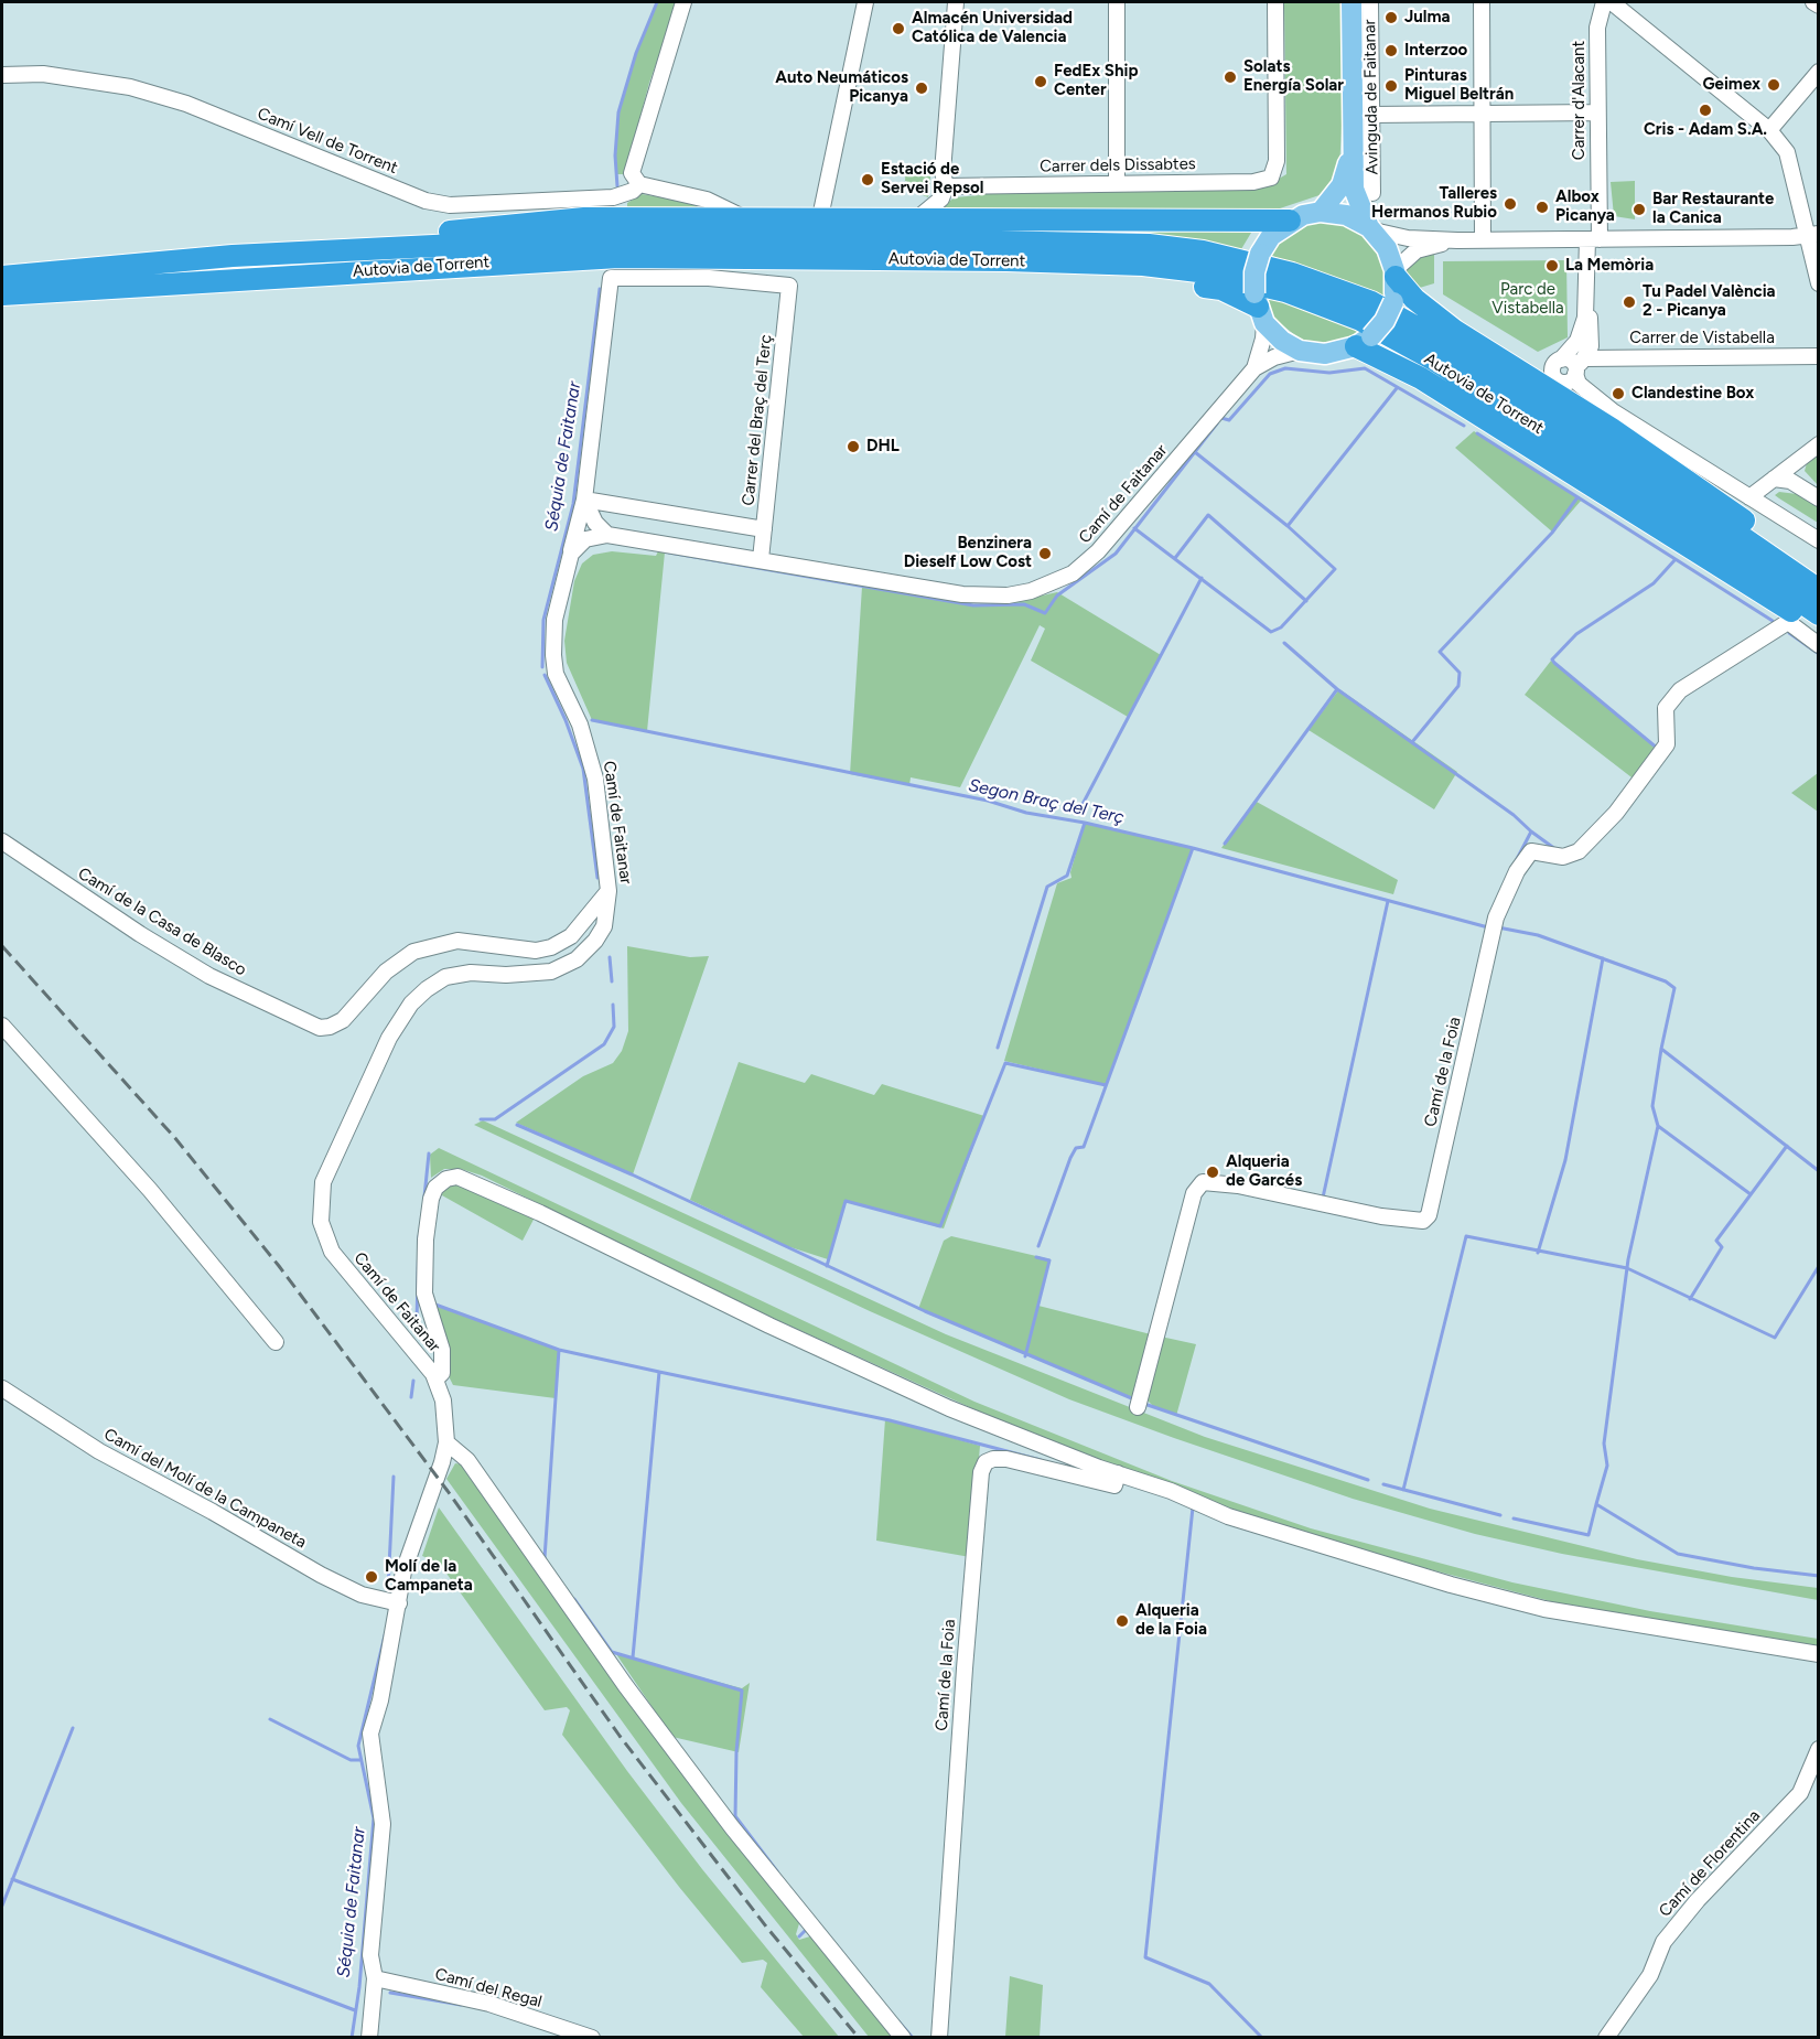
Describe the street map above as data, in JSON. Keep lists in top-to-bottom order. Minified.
{"streets":{"highway":["Autovia de Torrent"],"main road":["Avinguda de Faitanar"],"street":["Carrer d'Alacant","Camí Vell de Torrent","Carrer dels Dissabtes","Carrer de Vistabella","Carrer del Braç del Terç","Camí de Faitanar","Camí de la Casa de Blasco","Camí de la Foia","Camí del Molí de la Campaneta","Camí de Florentina","Camí del Regal"]},"crossings":[["Carrer d'Alacant","Carrer de Vistabella"],["Carrer del Braç del Terç","Camí de Faitanar"],["Camí de Faitanar","Camí de la Casa de Blasco"],["Camí de Faitanar","Camí del Molí de la Campaneta"],["Camí de Faitanar","Camí del Regal"]],"water":["Séquia de Faitanar","Segon Braç del Terç"],"parks":["Parc de Vistabella"],"places":["Julma","Almacén Universidad Católica de Valencia","Interzoo","Solats Energía Solar","FedEx Ship Center","Geimex","Pinturas Miguel Beltrán","Auto Neumáticos Picanya","Cris - Adam S.A.","Estació de Servei Repsol","Talleres Hermanos Rubio","Albox Picanya","Bar Restaurante la Canica","La Memòria","Tu Padel València 2 - Picanya","Clandestine Box","DHL","Benzinera Dieself Low Cost","Alqueria de Garcés","Molí de la Campaneta","Alqueria de la Foia"]}
